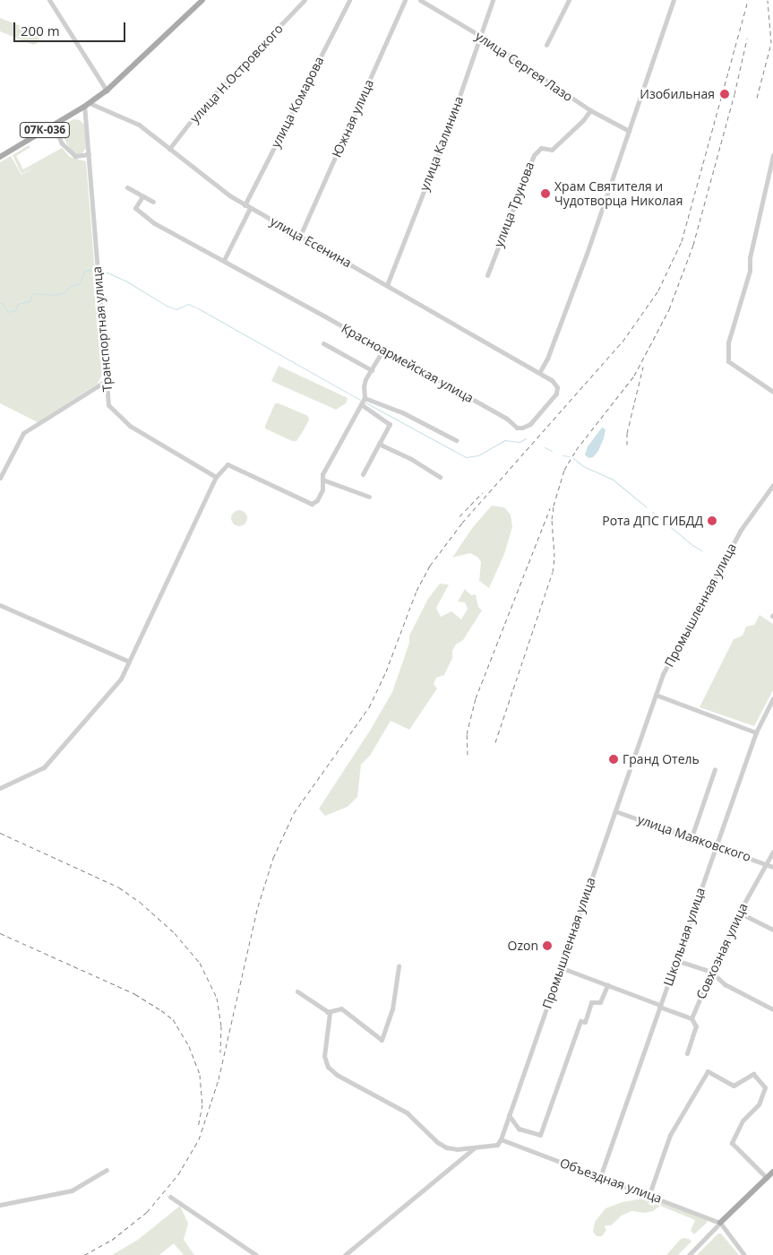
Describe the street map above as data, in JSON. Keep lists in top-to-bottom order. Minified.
{"streets":{"main road":["07К-036"],"street":["улица Сергея Лазо","улица Н.Островского","улица Комарова","Южная улица","улица Калинина","улица Трунова","улица Есенина","Транспортная улица","Красноармейская улица","Промышленная улица","улица Маяковского","Школьная улица","Совхозная улица","Объездная улица"]},"crossings":[["улица Сергея Лазо","улица Калинина"],["улица Сергея Лазо","улица Трунова"],["улица Н.Островского","улица Есенина"],["улица Комарова","улица Есенина"],["Южная улица","улица Есенина"],["07К-036","улица Есенина"],["07К-036","Транспортная улица"],["улица Калинина","улица Есенина"],["улица Есенина","Транспортная улица"],["улица Есенина","Красноармейская улица"],["Промышленная улица","улица Маяковского"],["Промышленная улица","Объездная улица"],["улица Маяковского","Школьная улица"],["улица Маяковского","Совхозная улица"],["Школьная улица","Объездная улица"]],"places":["Изобильная","Храм Святителя и Чудотворца Николая","Рота ДПС ГИБДД","Гранд Отель","Ozon"],"scale_bar":"200 m"}
